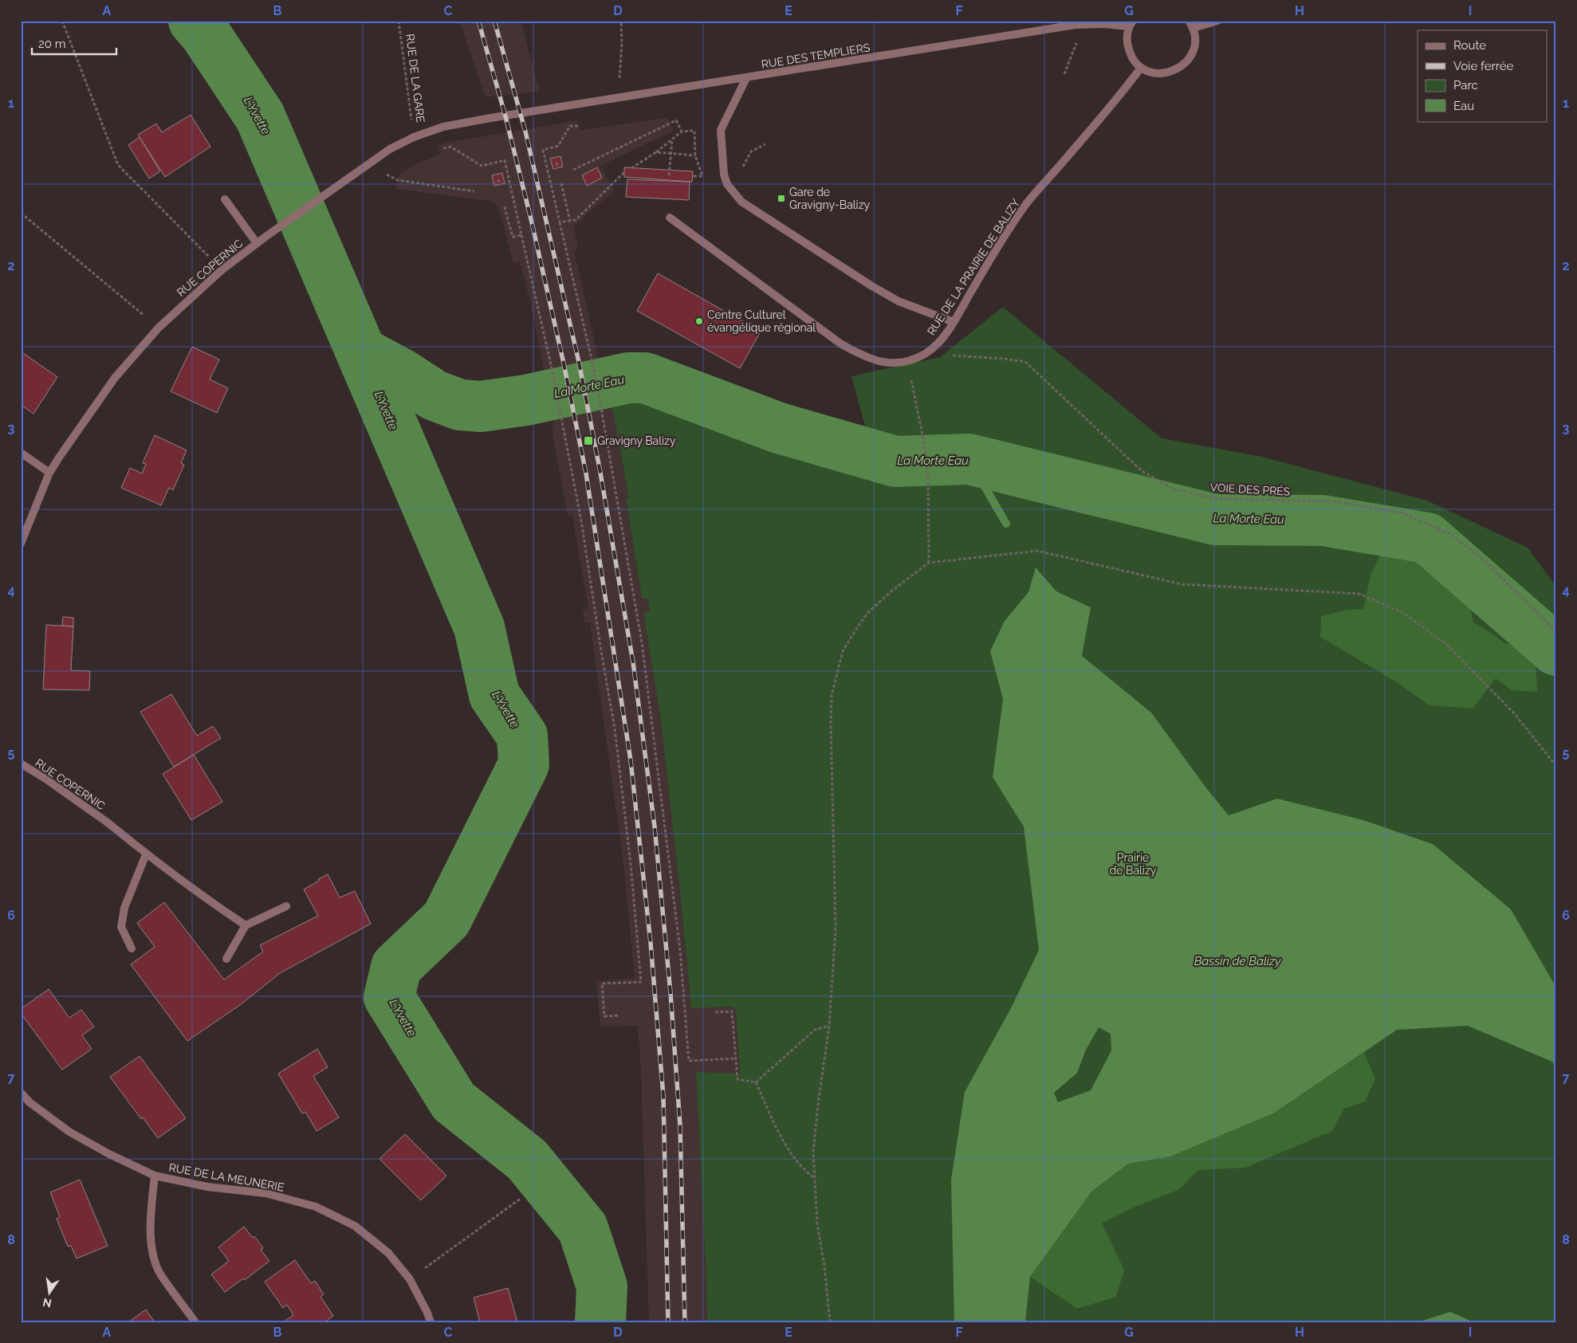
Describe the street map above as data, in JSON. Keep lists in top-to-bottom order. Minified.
{"streets":{"street":["RUE DES TEMPLIERS","RUE DE LA PRAIRIE DE BALIZY","RUE COPERNIC","RUE DE LA MEUNERIE"],"path":["RUE DE LA GARE","VOIE DES PRÉS"]},"crossings":[["RUE DES TEMPLIERS","RUE DE LA PRAIRIE DE BALIZY"],["RUE DES TEMPLIERS","RUE COPERNIC"],["RUE DE LA GARE","RUE COPERNIC"],["RUE DE LA PRAIRIE DE BALIZY","VOIE DES PRÉS"]],"water":["L'Yvette","La Morte Eau","Bassin de Balizy"],"parks":["Prairie de Balizy"],"places":{"transit":["Gare de Gravigny-Balizy","Gravigny Balizy"],"other":["Centre Culturel évangélique régional"]},"legend":["Route","Voie ferrée","Parc","Eau"],"scale_bar":"20 m","north":"bottom","grid":{"columns":["A","B","C","D","E","F","G","H","I"],"rows":["1","2","3","4","5","6","7","8"]}}
